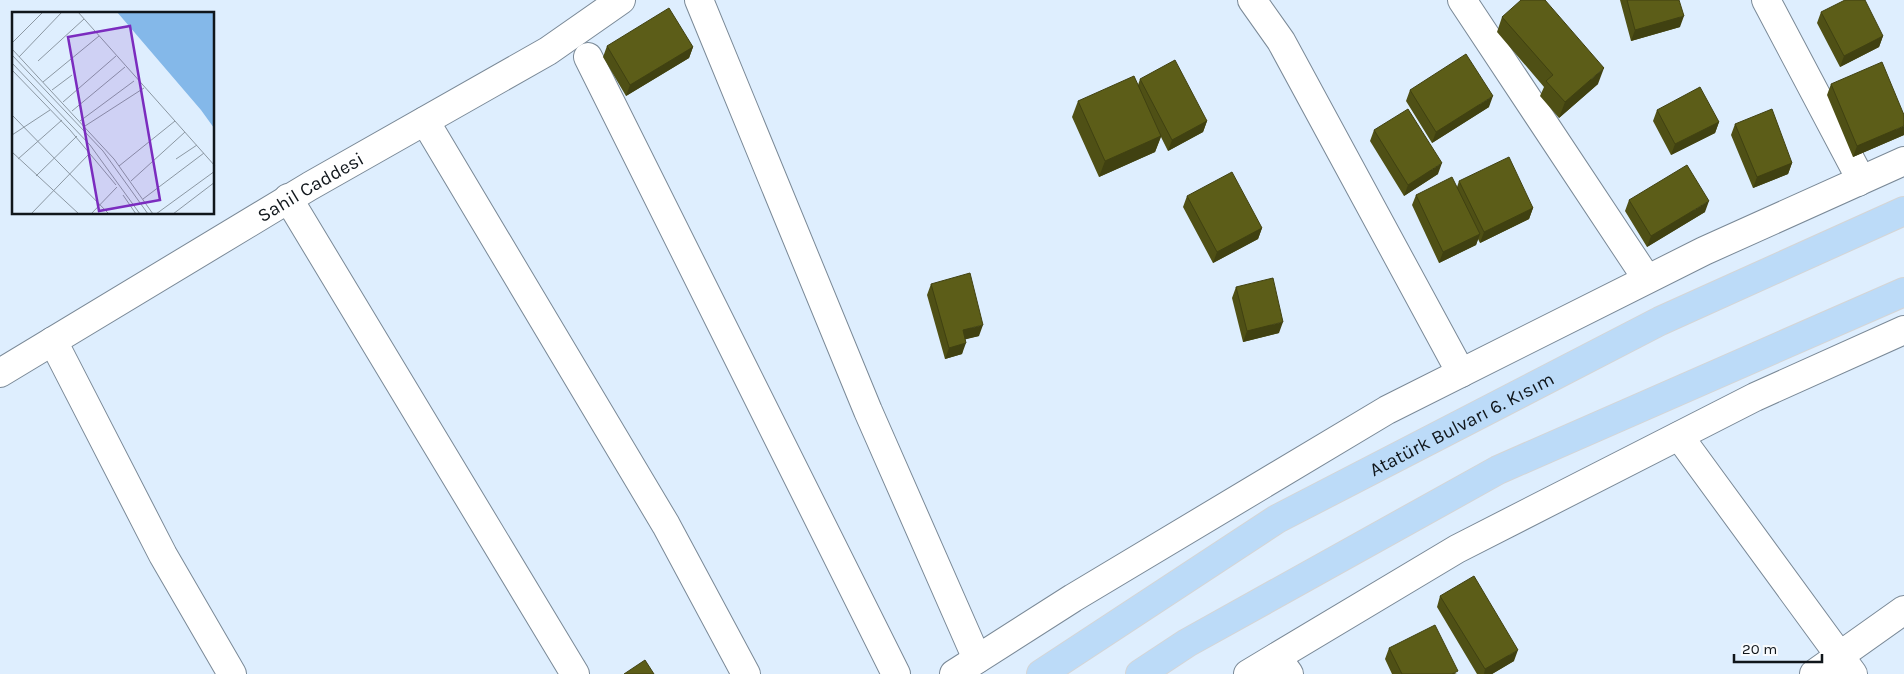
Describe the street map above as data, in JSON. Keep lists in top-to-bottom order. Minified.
{"streets":{"highway":["Atatürk Bulvarı 6. Kısım"],"street":["Sahil Caddesi"]},"scale_bar":"20 m"}
